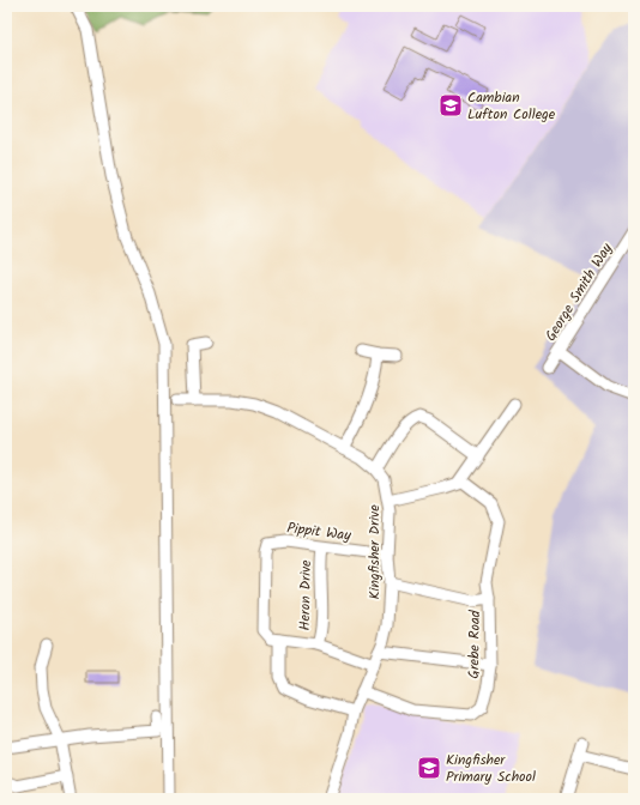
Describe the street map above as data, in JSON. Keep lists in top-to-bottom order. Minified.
{"streets":{"street":["George Smith Way","Pippit Way","Kingfisher Drive","Heron Drive","Grebe Road"]},"crossings":[["Pippit Way","Kingfisher Drive"],["Pippit Way","Heron Drive"],["Kingfisher Drive","Grebe Road"]],"places":{"school or university":["Cambian Lufton College","Kingfisher Primary School"]}}
